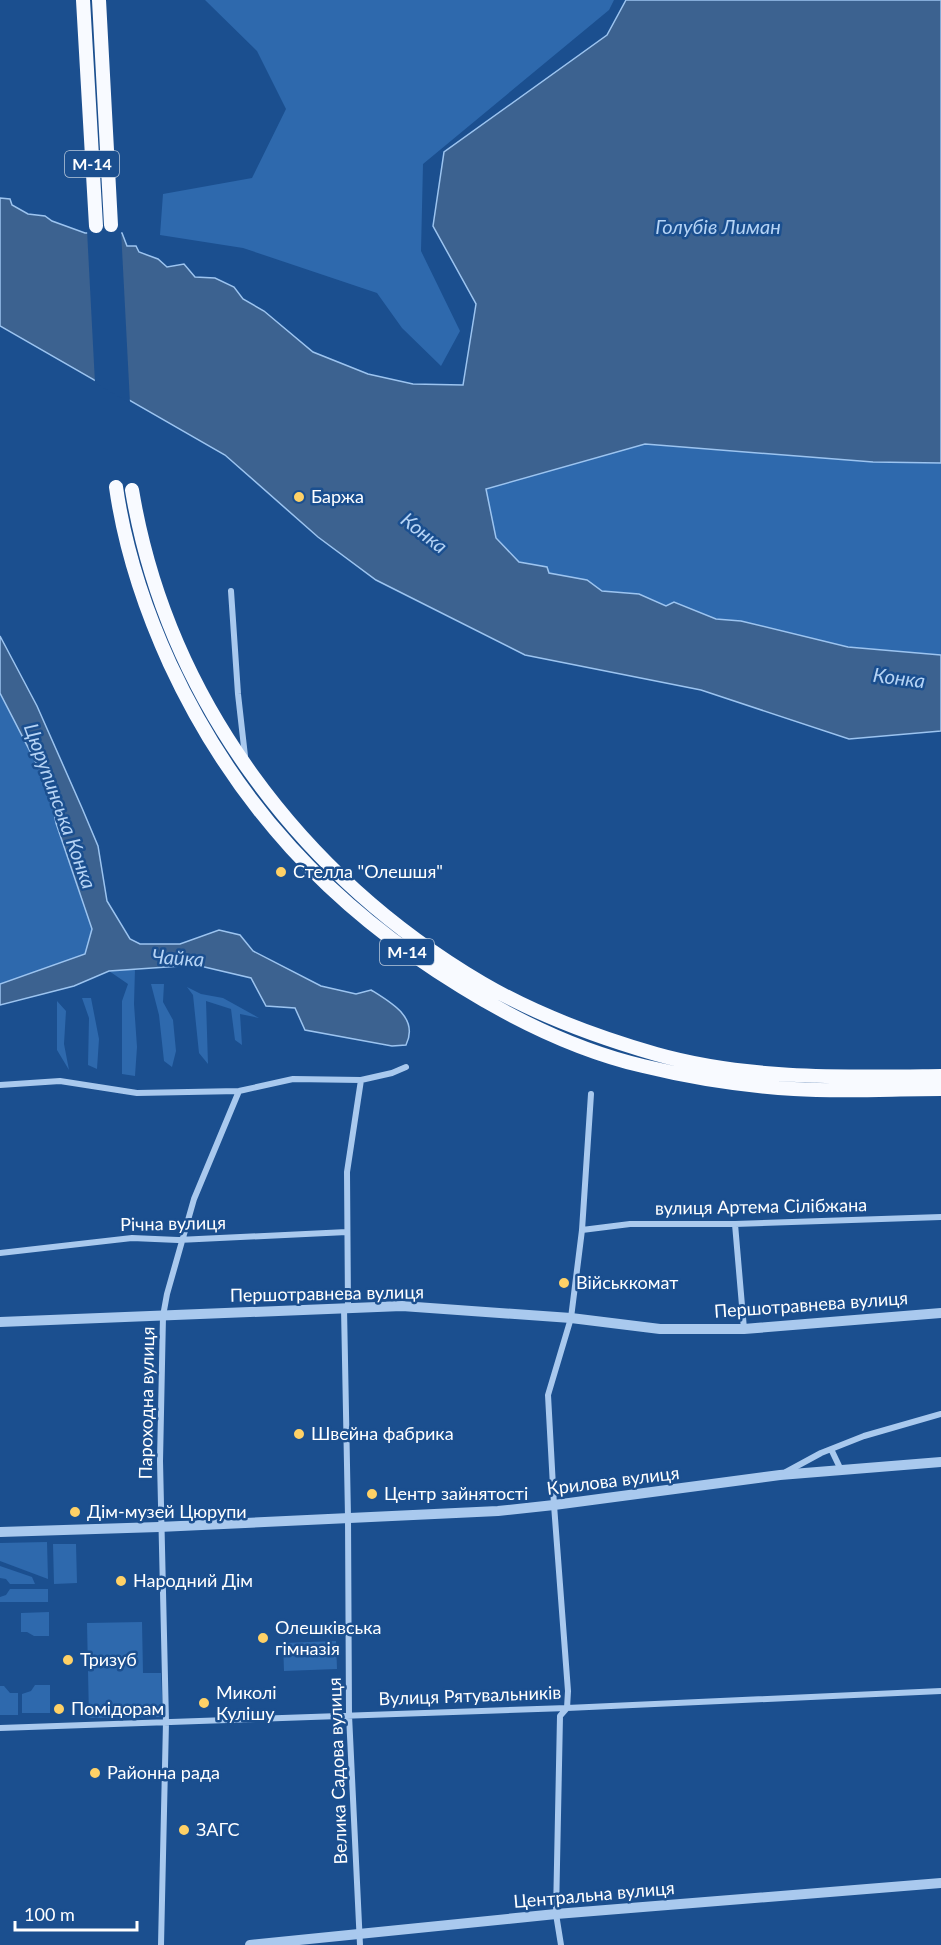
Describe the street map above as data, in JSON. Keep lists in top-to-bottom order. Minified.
{"streets":{"highway":["М-14"],"street":["вулиця Артема Сілібжана","Річна вулиця","Першотравнева вулиця","Пароходна вулиця","Крилова вулиця","Вулиця Рятувальників","Велика Садова вулиця","Центральна вулиця"]},"crossings":[["Річна вулиця","Пароходна вулиця"],["Річна вулиця","Велика Садова вулиця"],["Першотравнева вулиця","Пароходна вулиця"],["Першотравнева вулиця","Велика Садова вулиця"],["Пароходна вулиця","Крилова вулиця"],["Пароходна вулиця","Вулиця Рятувальників"],["Крилова вулиця","Велика Садова вулиця"],["Вулиця Рятувальників","Велика Садова вулиця"],["Велика Садова вулиця","Центральна вулиця"]],"water":["Голубів Лиман","Конка","Цюрупинська Конка","Чайка"],"places":["Баржа","Стелла \"Олешшя\"","Військкомат","Швейна фабрика","Центр зайнятості","Дім-музей Цюрупи","Народний Дім","Олешківська гімназія","Тризуб","Миколі Кулішу","Помідорам","Районна рада","ЗАГС"],"scale_bar":"100 m"}
